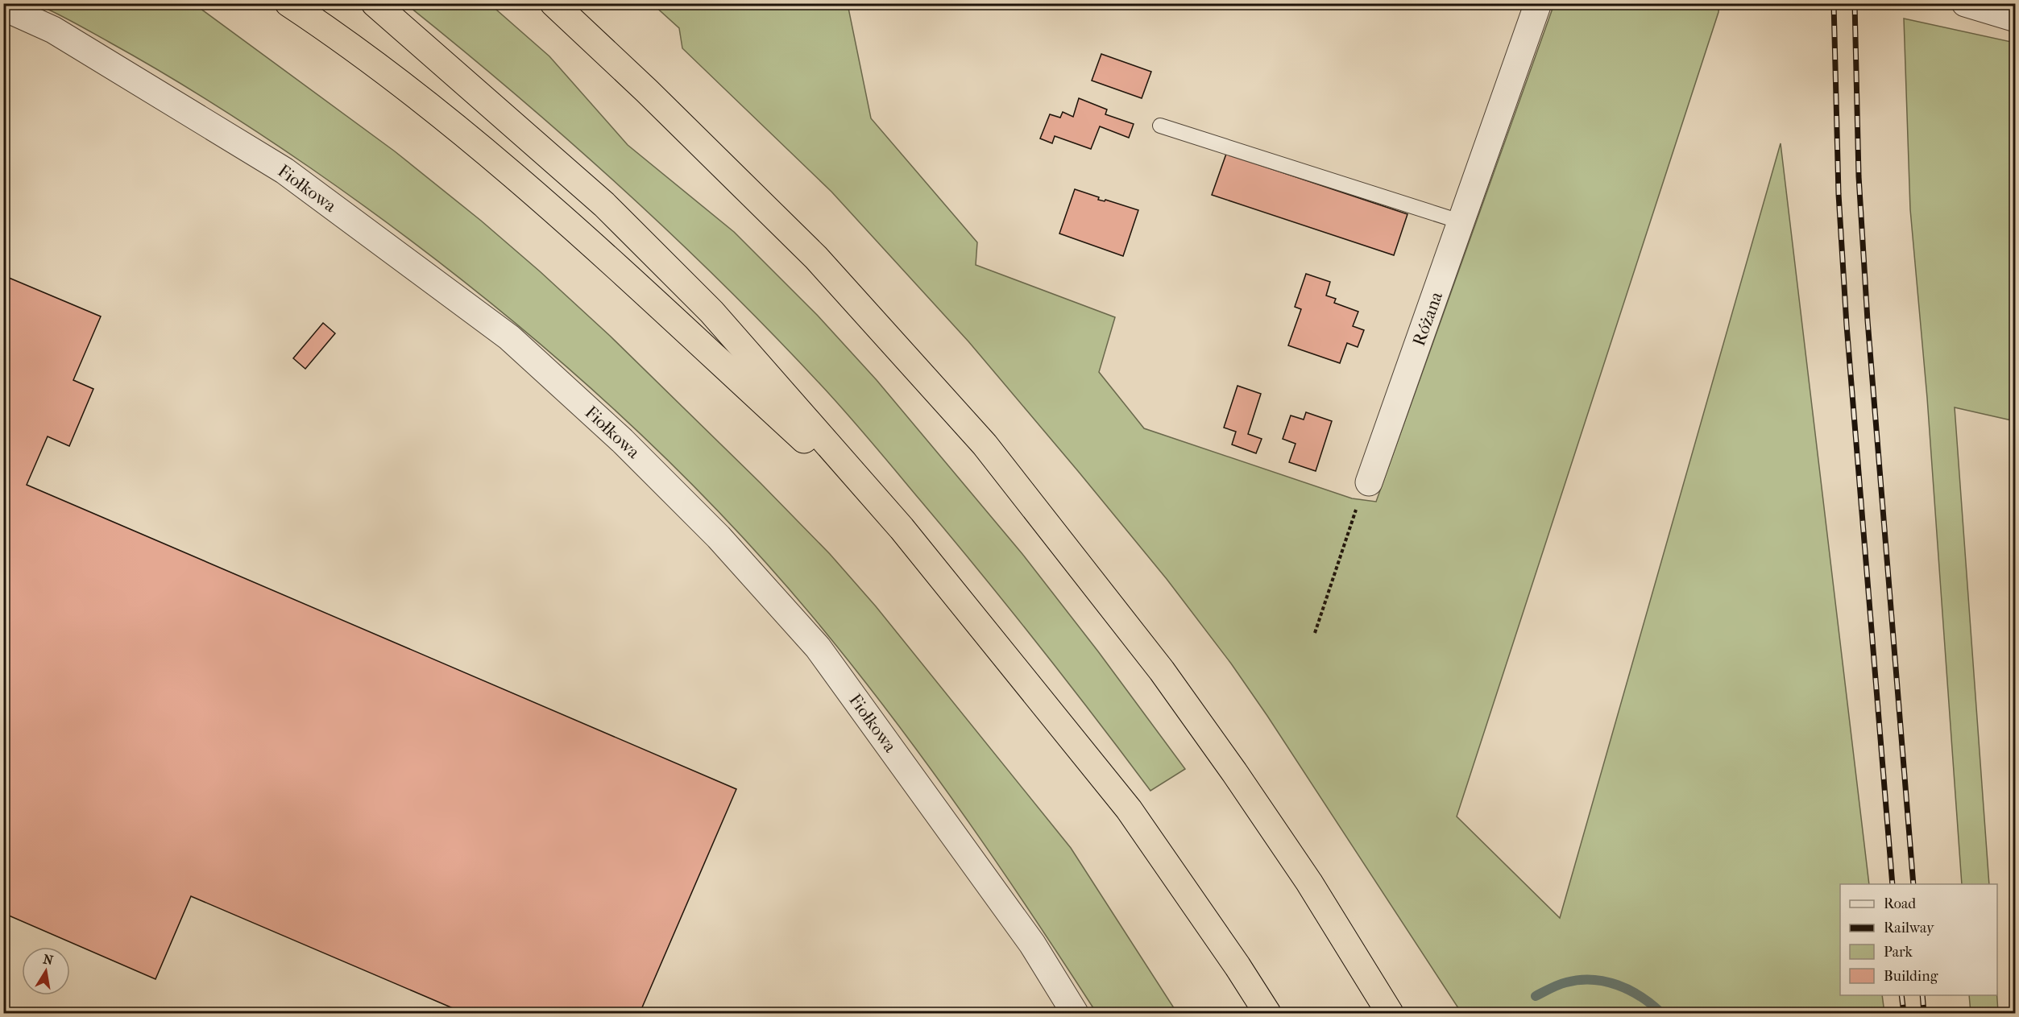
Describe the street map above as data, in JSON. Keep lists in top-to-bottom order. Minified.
{"streets":{"street":["Fiołkowa","Różana"]},"legend":["Road","Railway","Park","Building"],"north":"top"}
